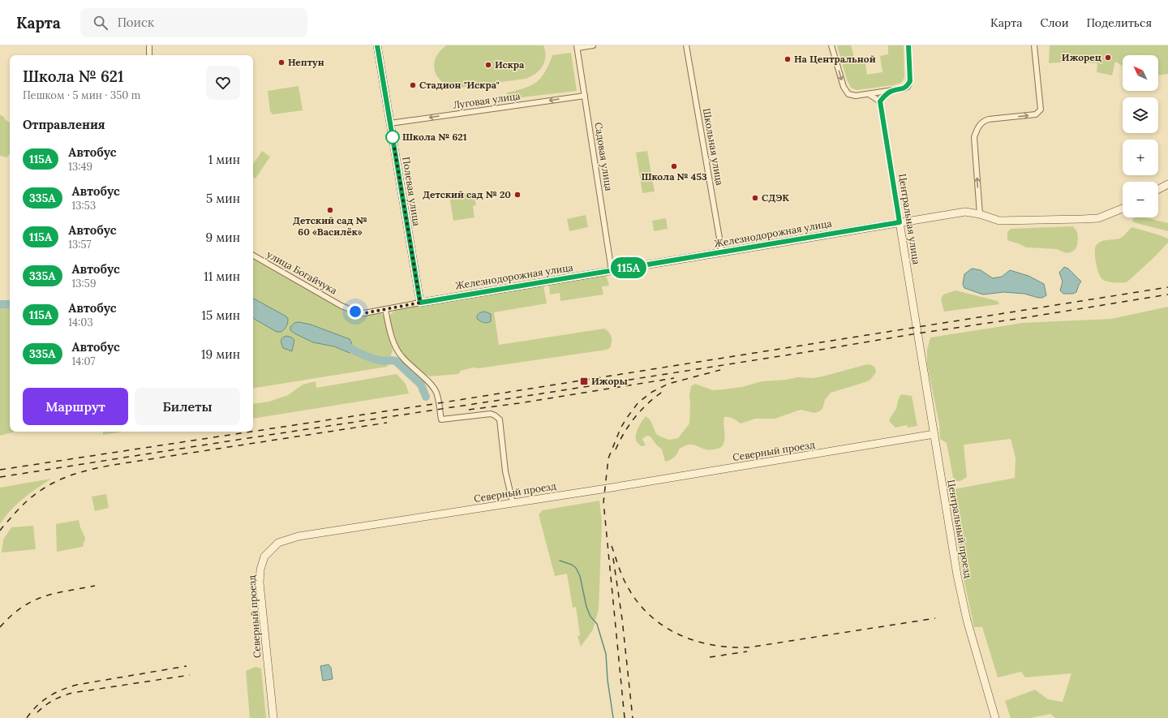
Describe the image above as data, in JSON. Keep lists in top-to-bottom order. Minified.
{"streets":{"street":["Луговая улица","Школьная улица","Садовая улица","Полевая улица","Центральная улица","Железнодорожная улица","улица Богайчука","Северный проезд","Центральный проезд"]},"crossings":[["Луговая улица","Садовая улица"],["Луговая улица","Полевая улица"],["Школьная улица","Железнодорожная улица"],["Садовая улица","Железнодорожная улица"],["Полевая улица","Железнодорожная улица"],["Полевая улица","улица Богайчука"],["Центральная улица","Железнодорожная улица"],["Центральная улица","Центральный проезд"],["Железнодорожная улица","улица Богайчука"],["Северный проезд","Центральный проезд"]],"one_way":["Луговая улица"],"places":{"other":["Ижорец","На Центральной","Нептун","Искра","Стадион \"Искра\"","Школа № 621","Школа № 453","Детский сад № 20","СДЭК","Детский сад № 60 «Василёк»"],"transit":["Ижоры"]},"lines":["bus line 115А"],"north":"top left","page":{"header":"Карта","search":"Поиск","nav":["Карта","Слои","Поделиться"],"on_map":"115А","map_buttons":["+","−"],"heading":[["Школа № 621","Пешком · 5 мин · 350 m"],"Отправления"],"list":[{"mark":"115А","name":"Автобус","note":"13:49","value":"1 мин"},{"mark":"335А","name":"Автобус","note":"13:53","value":"5 мин"},{"mark":"115А","name":"Автобус","note":"13:57","value":"9 мин"},{"mark":"335А","name":"Автобус","note":"13:59","value":"11 мин"},{"mark":"115А","name":"Автобус","note":"14:03","value":"15 мин"},{"mark":"335А","name":"Автобус","note":"14:07","value":"19 мин"}],"buttons":["Маршрут","Билеты"]}}
